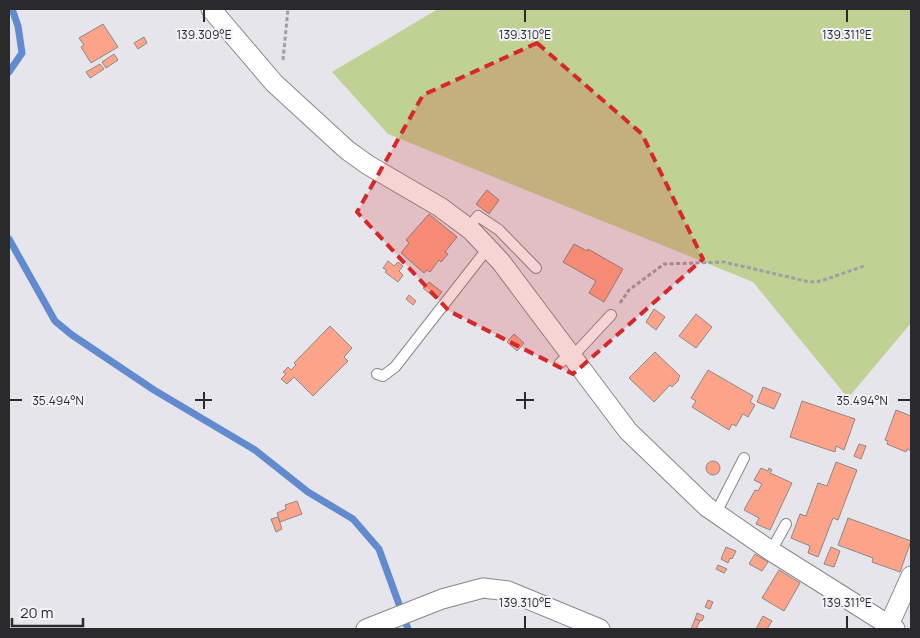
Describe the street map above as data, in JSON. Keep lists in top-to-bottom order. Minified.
{"scale_bar":"20 m","coordinates":["139.309°E","139.310°E","139.311°E","35.494°N"]}
